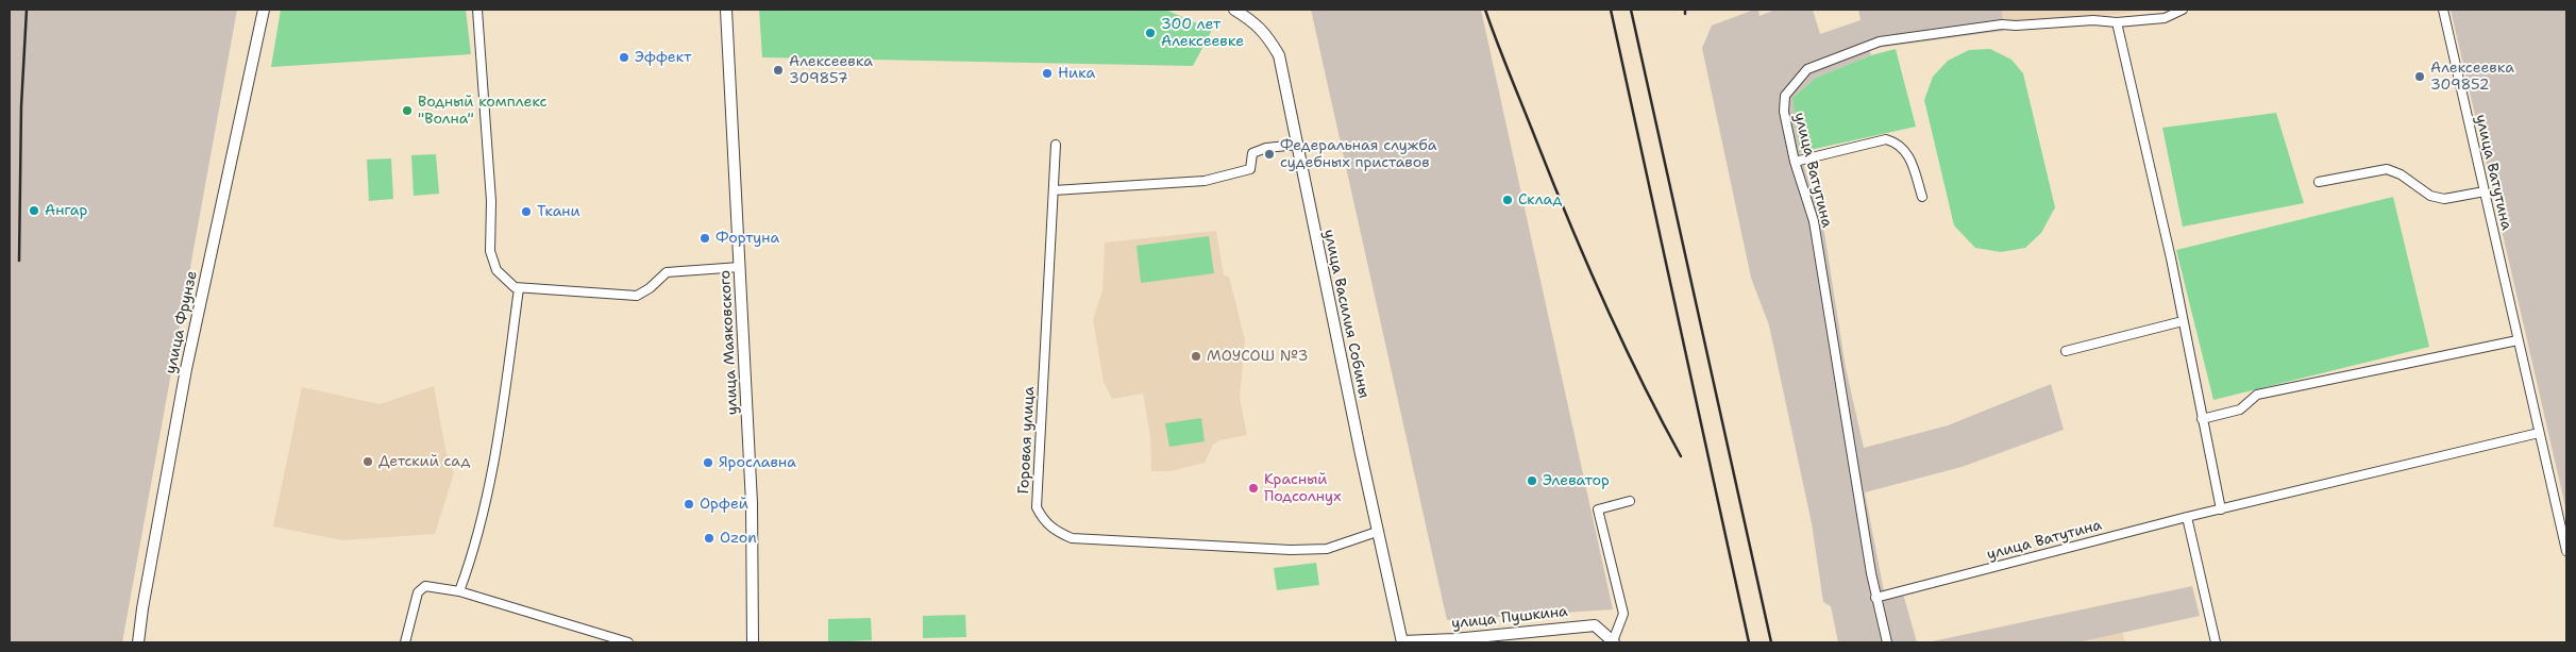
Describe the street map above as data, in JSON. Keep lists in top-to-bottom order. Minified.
{"streets":{"street":["улица Ватутина","улица Василия Собины","улица Фрунзе","улица Маяковского","Горовая улица","улица Пушкина"]},"crossings":[["улица Василия Собины","Горовая улица"],["улица Василия Собины","улица Пушкина"]],"places":["300 лет Алексеевке","Эффект","Алексеевка 309857","Ника","Алексеевка 309852","Водный комплекс \"Волна\"","Федеральная служба судебных приставов","Склад","Ангар","Ткани","Фортуна","МОУСОШ №3","Детский сад","Ярославна","Элеватор","Красный Подсолнух","Орфей","Ozon"]}
